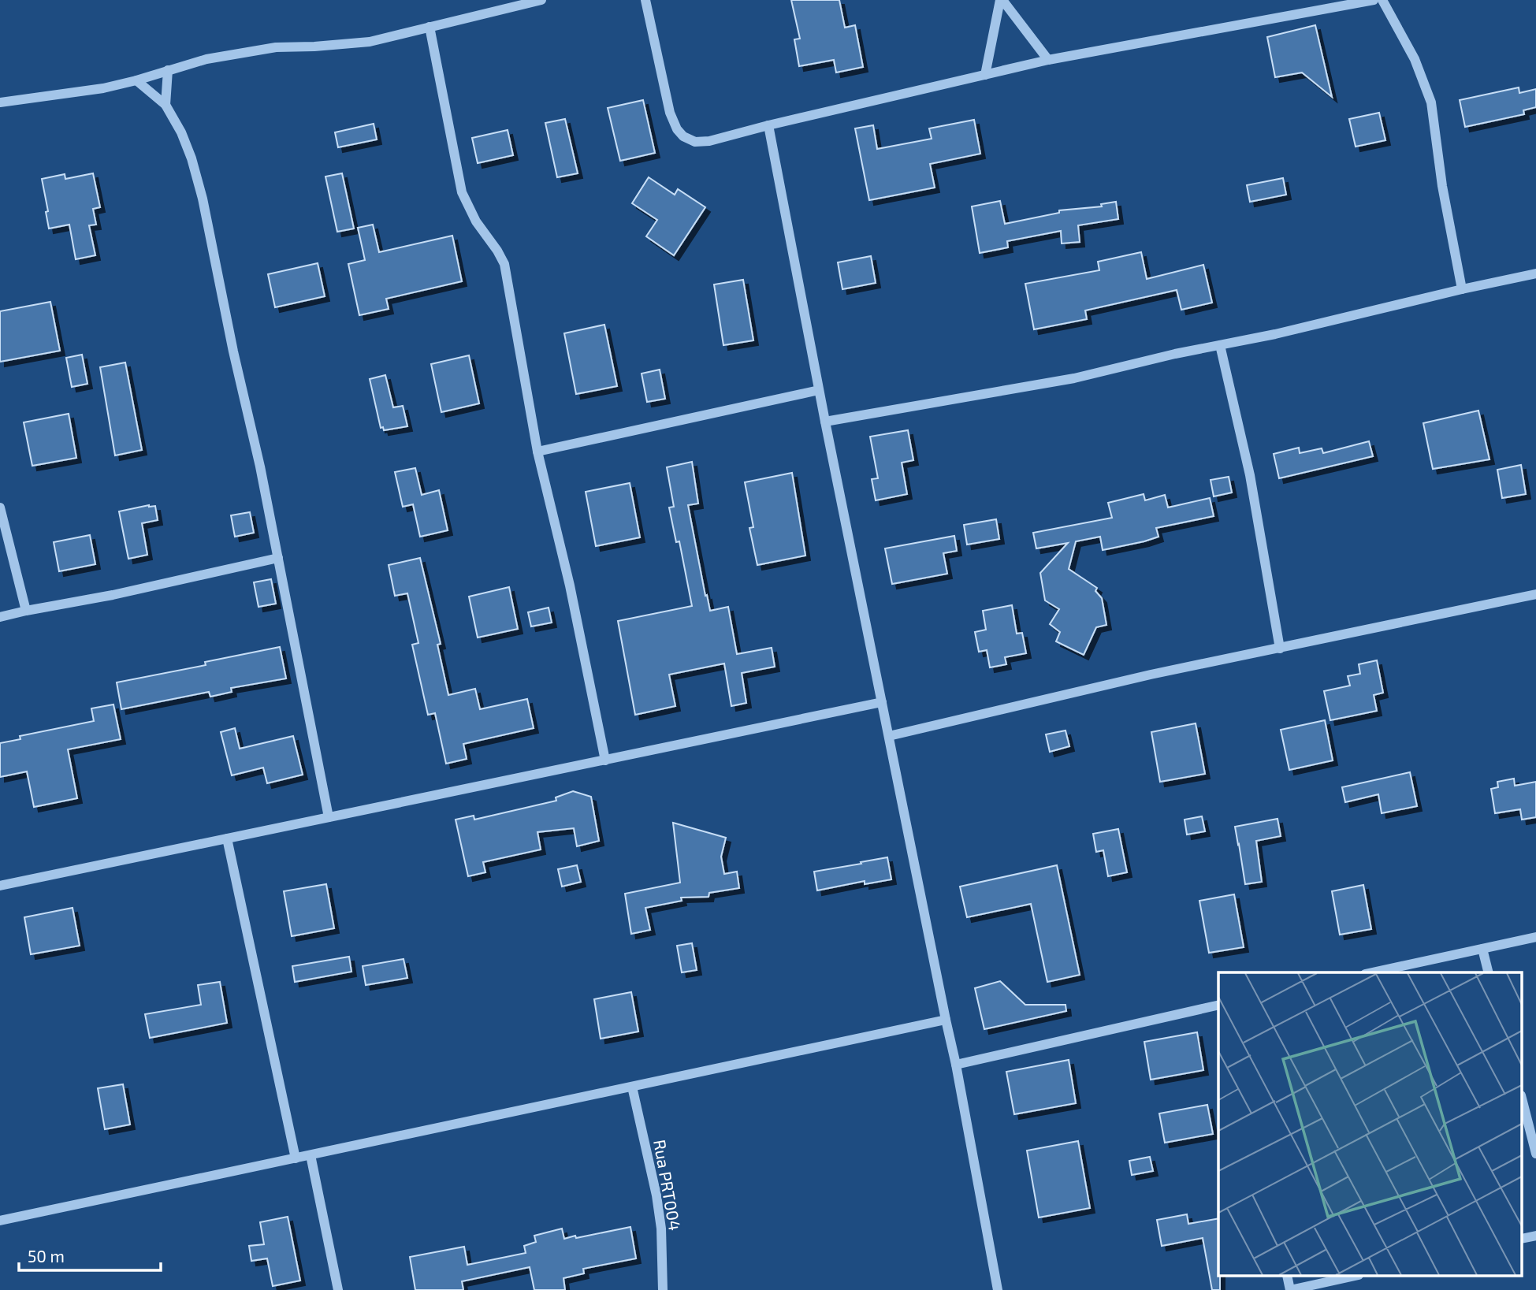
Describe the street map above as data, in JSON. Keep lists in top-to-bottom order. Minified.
{"streets":{"street":["Rua PRT004"]},"scale_bar":"50 m"}
